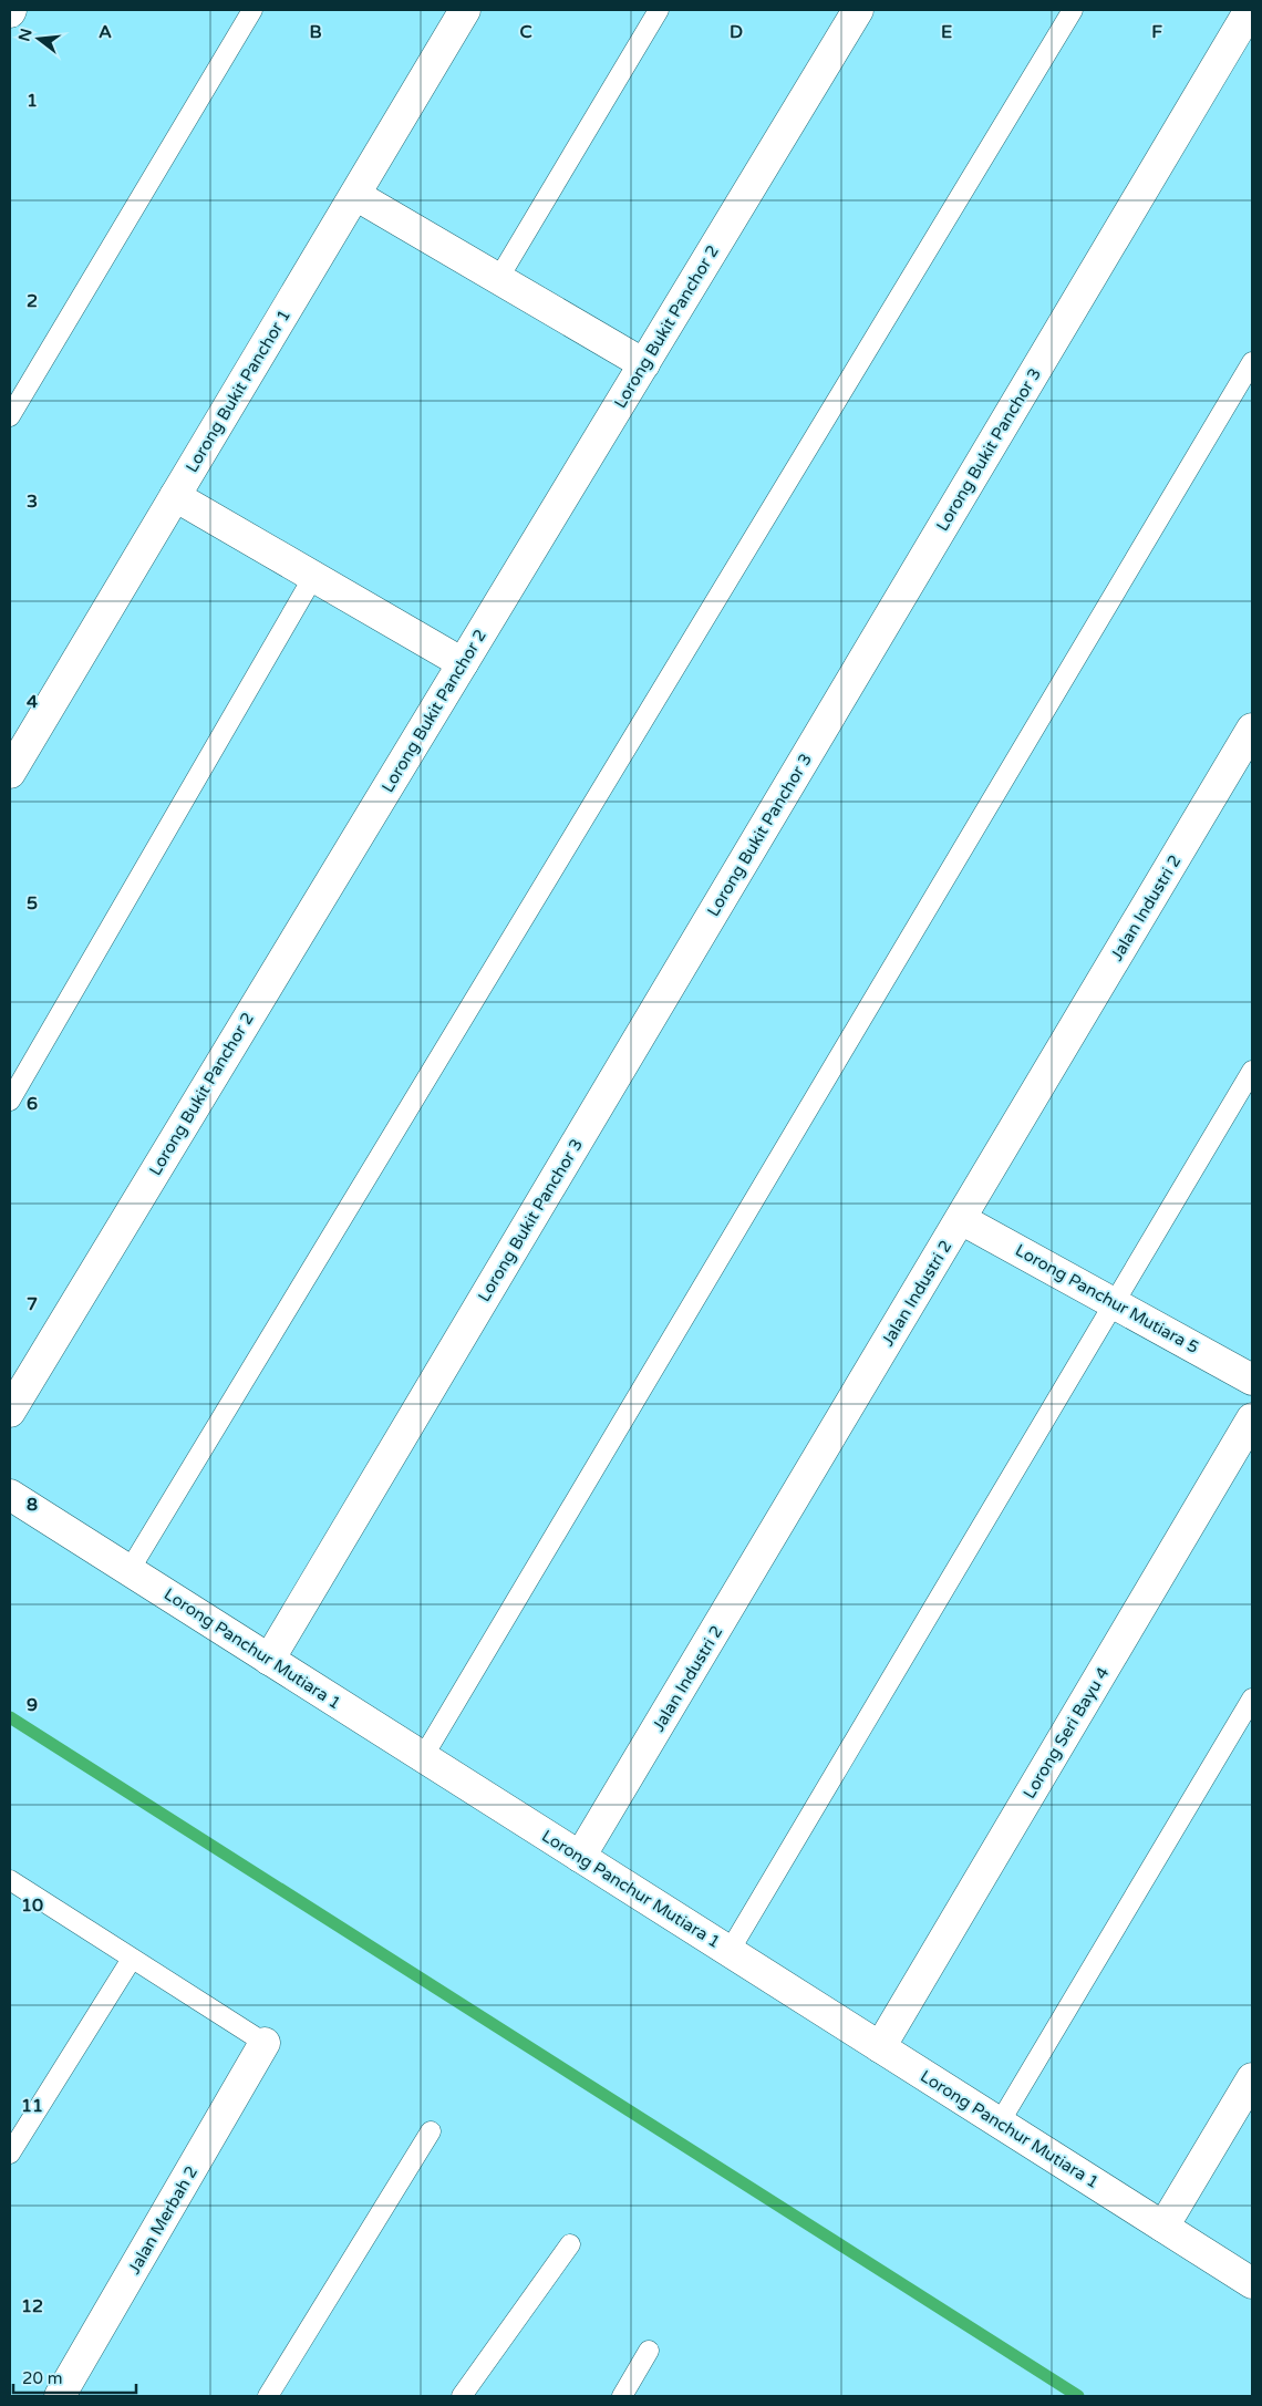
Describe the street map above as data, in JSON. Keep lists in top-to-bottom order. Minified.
{"streets":{"street":["Lorong Bukit Panchor 2","Lorong Bukit Panchor 1","Lorong Bukit Panchor 3","Jalan Industri 2","Lorong Panchur Mutiara 5","Lorong Panchur Mutiara 1","Lorong Seri Bayu 4","Jalan Merbah 2"]},"crossings":[["Lorong Bukit Panchor 3","Lorong Panchur Mutiara 1"],["Jalan Industri 2","Lorong Panchur Mutiara 5"],["Jalan Industri 2","Lorong Panchur Mutiara 1"],["Lorong Panchur Mutiara 1","Lorong Seri Bayu 4"]],"scale_bar":"20 m","north":"left","grid":{"columns":["A","B","C","D","E","F"],"rows":["1","2","3","4","5","6","7","8","9","10","11","12"]}}
